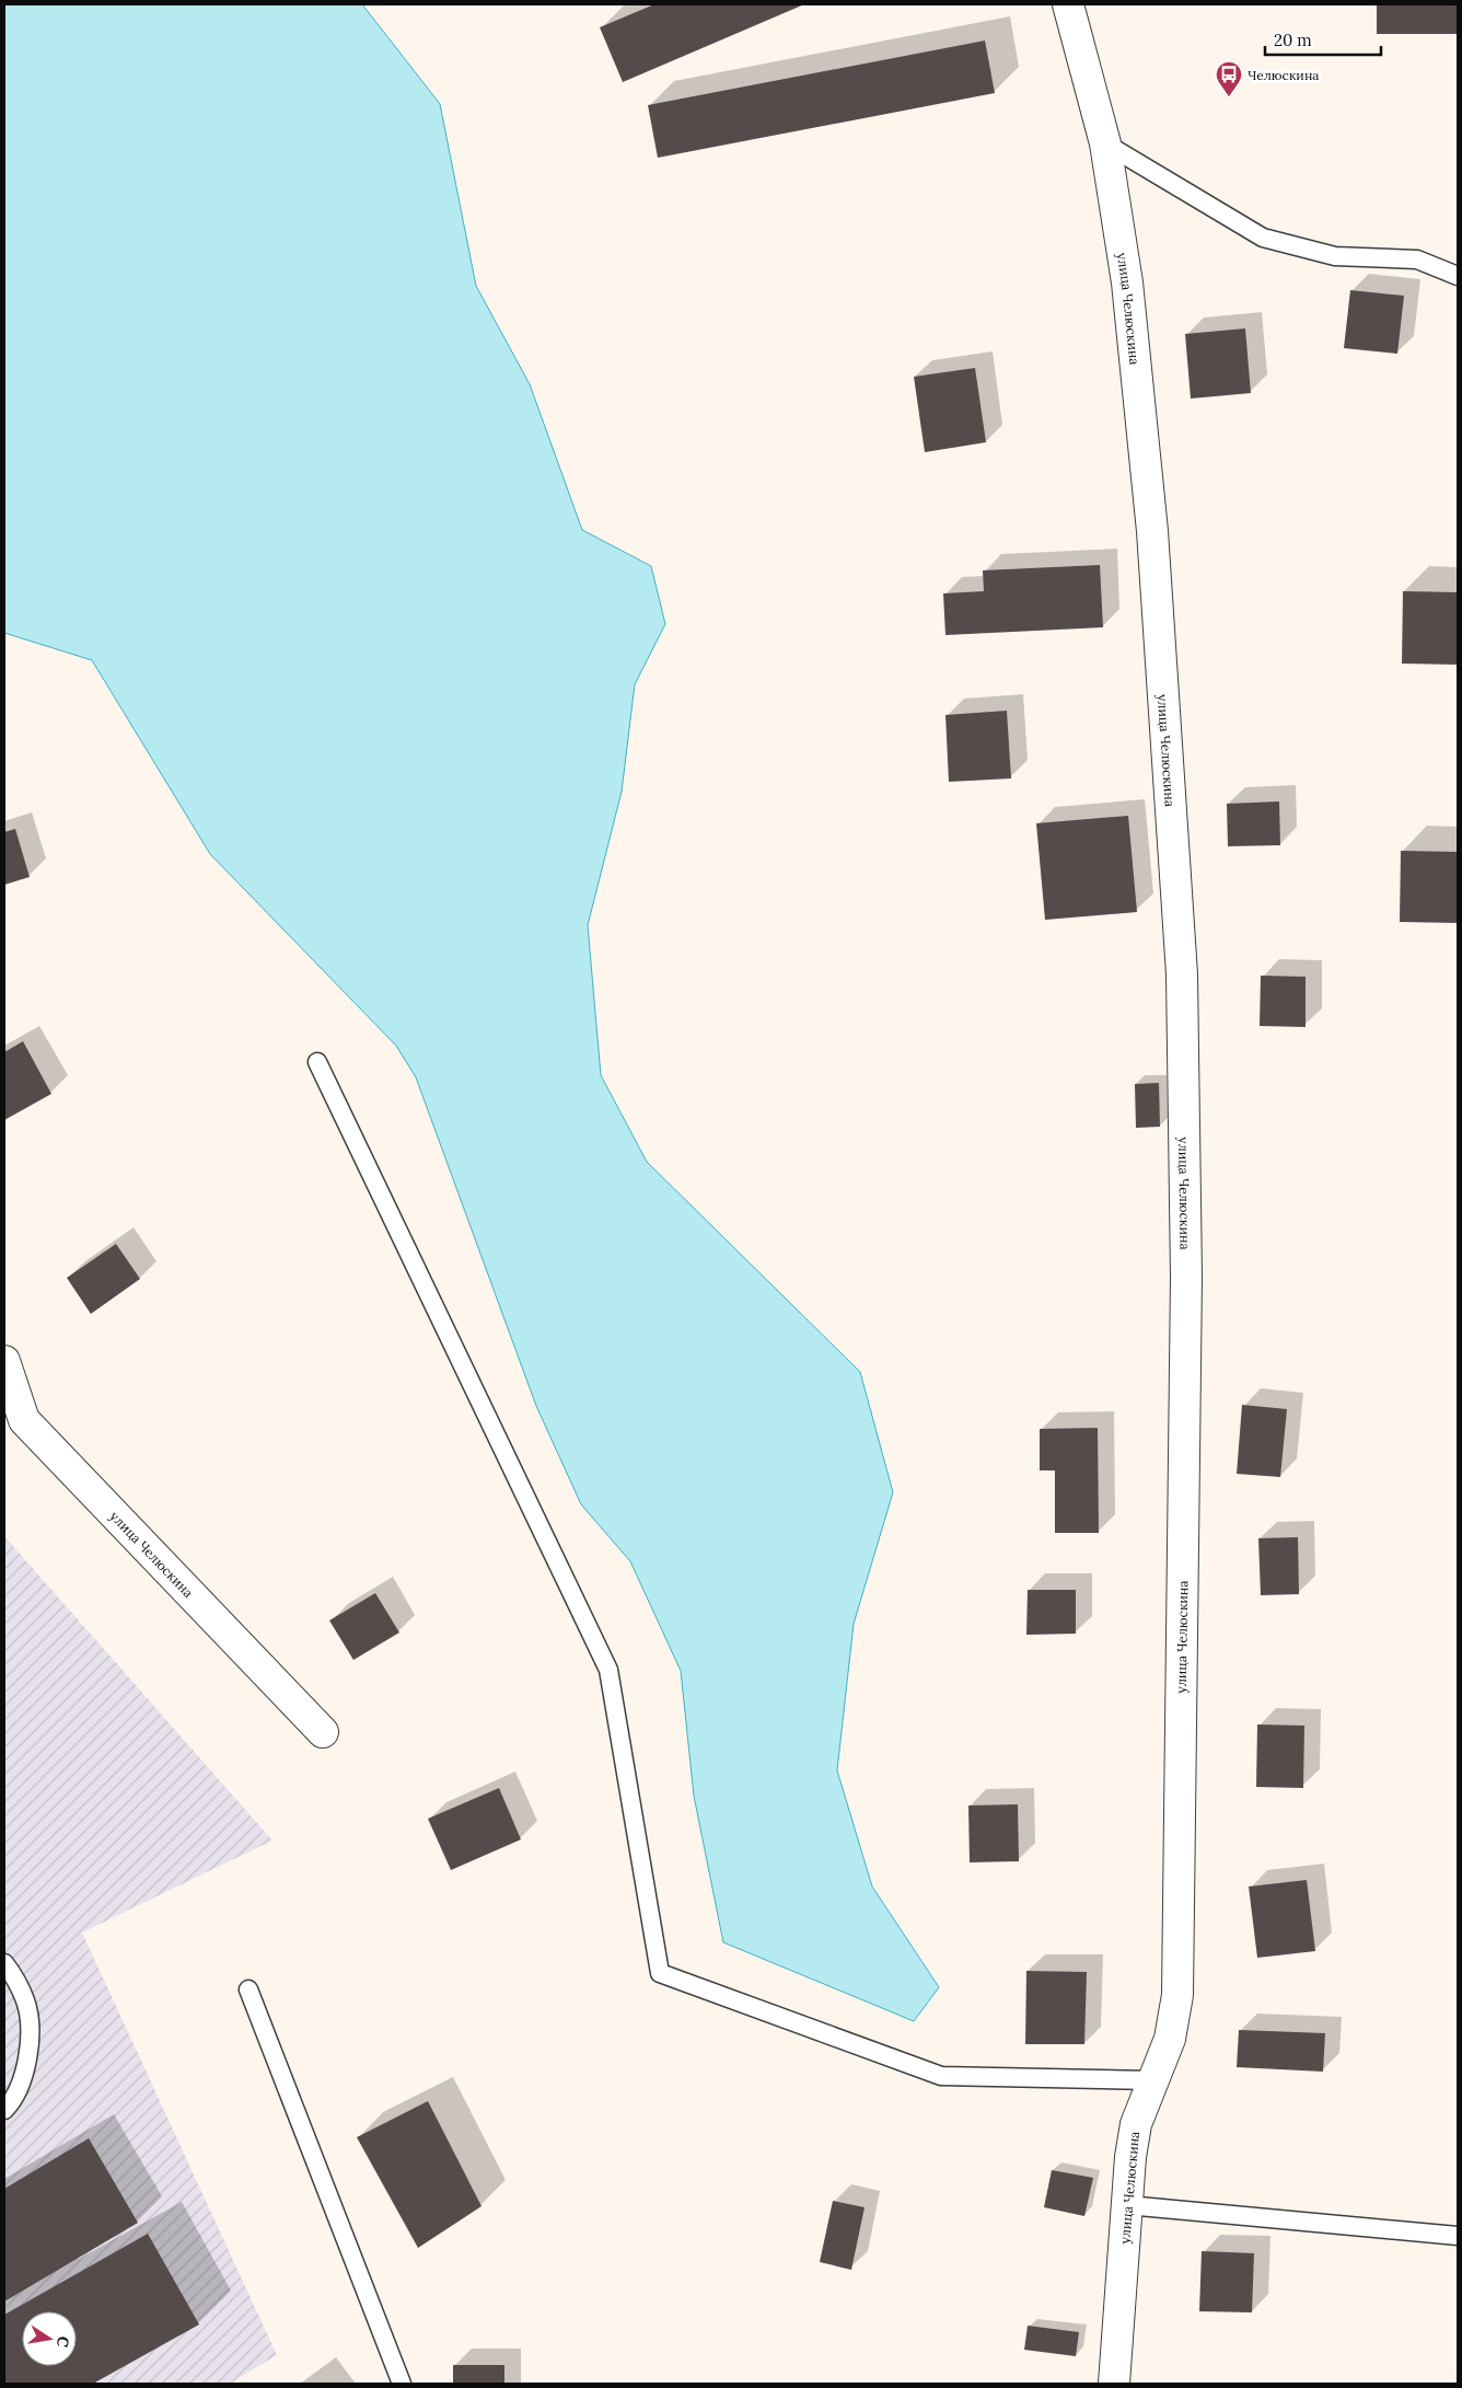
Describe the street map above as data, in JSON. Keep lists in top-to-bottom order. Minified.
{"streets":{"street":["улица Челюскина"]},"places":{"bus stop":["Челюскина"]},"scale_bar":"20 m","north":"right"}
